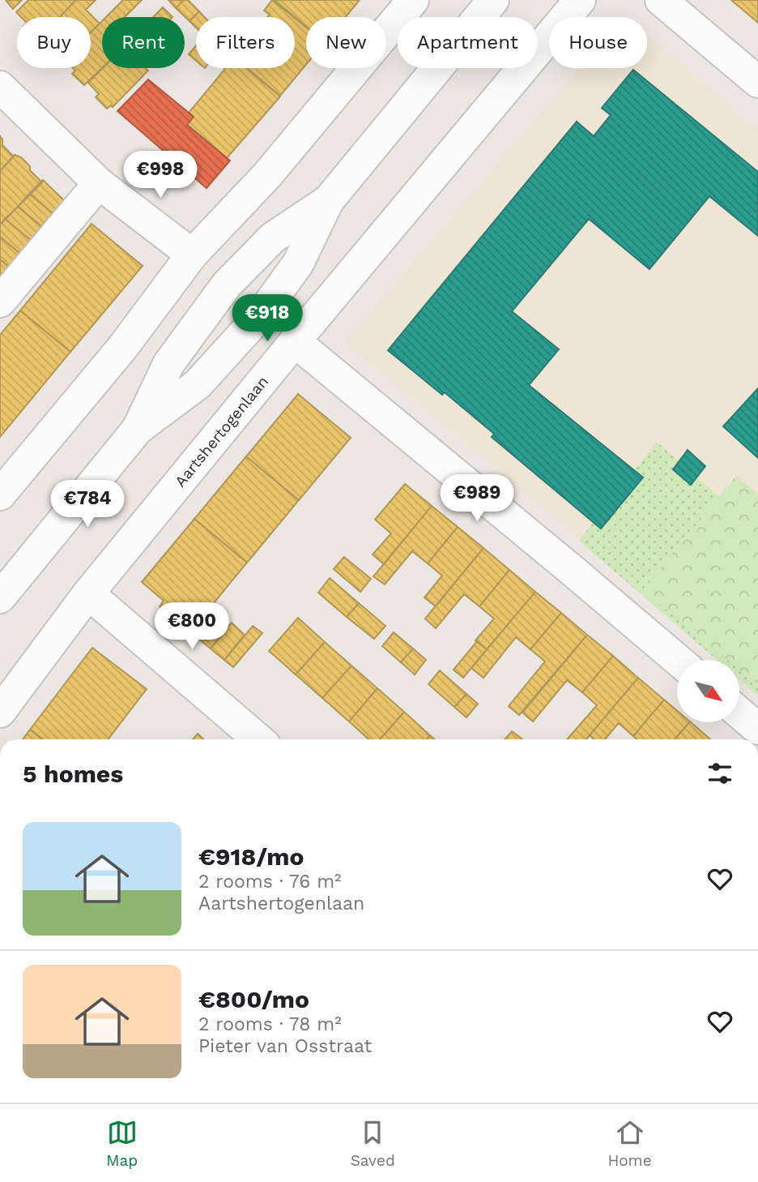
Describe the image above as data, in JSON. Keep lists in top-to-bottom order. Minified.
{"streets":{"street":["Aartshertogenlaan"]},"north":"bottom right","page":{"chip":["Buy","Rent","Filters","New","Apartment","House"],"price":["€998","€918","€989","€784","€800"],"heading":"5 homes","list":[{"name":"€918/mo","note":"2 rooms · 76 m² · Aartshertogenlaan"},{"name":"€800/mo","note":"2 rooms · 78 m² · Pieter van Osstraat"}],"tabs":["Map","Saved","Home"]}}
